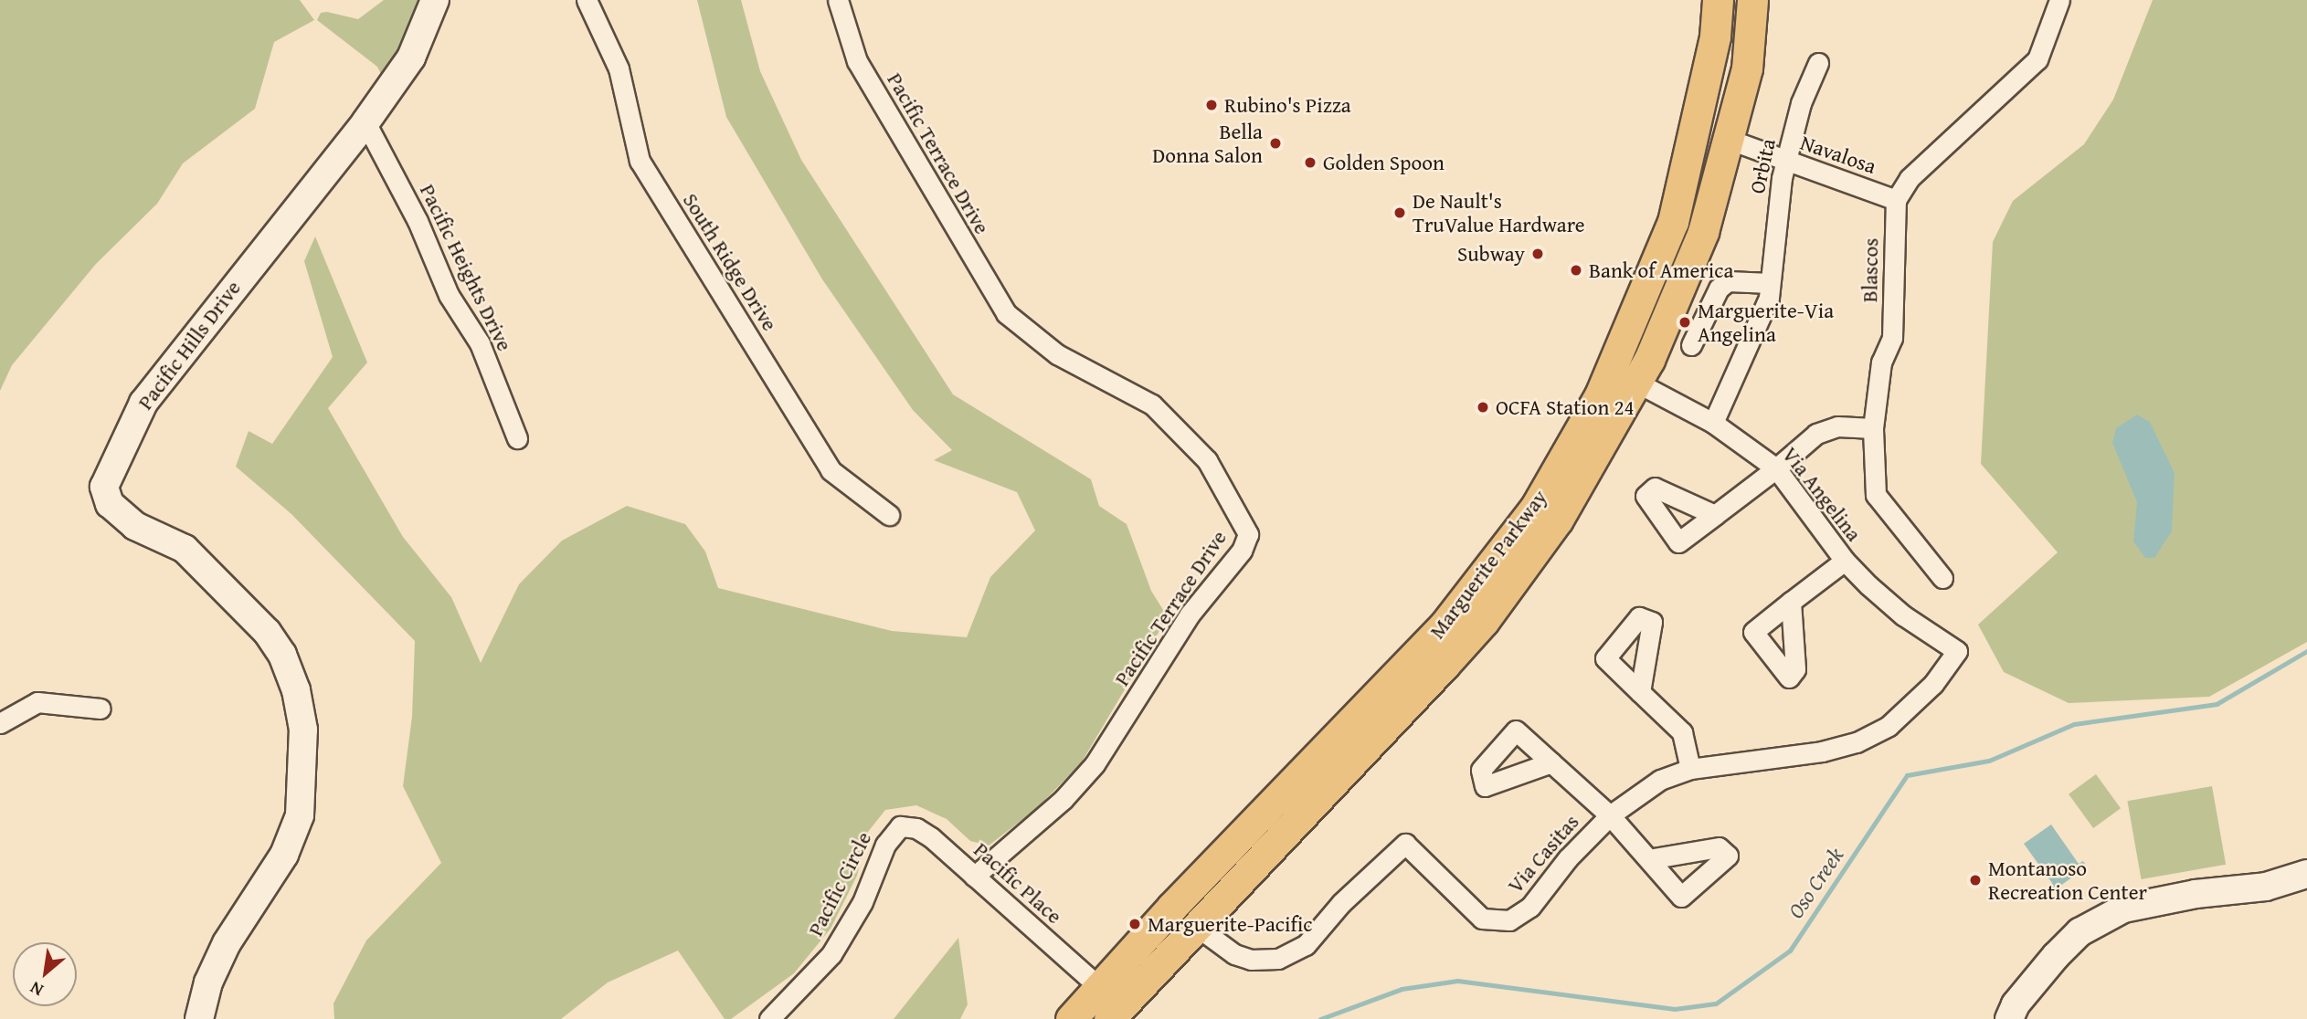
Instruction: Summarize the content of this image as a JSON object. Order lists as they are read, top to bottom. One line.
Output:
{"streets":{"main road":["Marguerite Parkway"],"street":["Pacific Terrace Drive","Navalosa","Orbita","South Ridge Drive","Pacific Heights Drive","Blascos","Pacific Hills Drive","Via Angelina","Via Casitas","Pacific Place","Pacific Circle"]},"crossings":[["Pacific Terrace Drive","Pacific Place"],["Navalosa","Orbita"],["Navalosa","Blascos"],["Navalosa","Marguerite Parkway"],["Orbita","Via Angelina"],["Pacific Heights Drive","Pacific Hills Drive"],["Via Angelina","Marguerite Parkway"],["Via Angelina","Via Casitas"],["Marguerite Parkway","Via Casitas"],["Marguerite Parkway","Pacific Place"],["Pacific Place","Pacific Circle"]],"water":["Oso Creek"],"places":["Rubino's Pizza","Bella Donna Salon","Golden Spoon","De Nault's TruValue Hardware","Subway","Bank of America","Marguerite-Via Angelina","OCFA Station 24","Montanoso Recreation Center","Marguerite-Pacific"],"north":"bottom left"}
